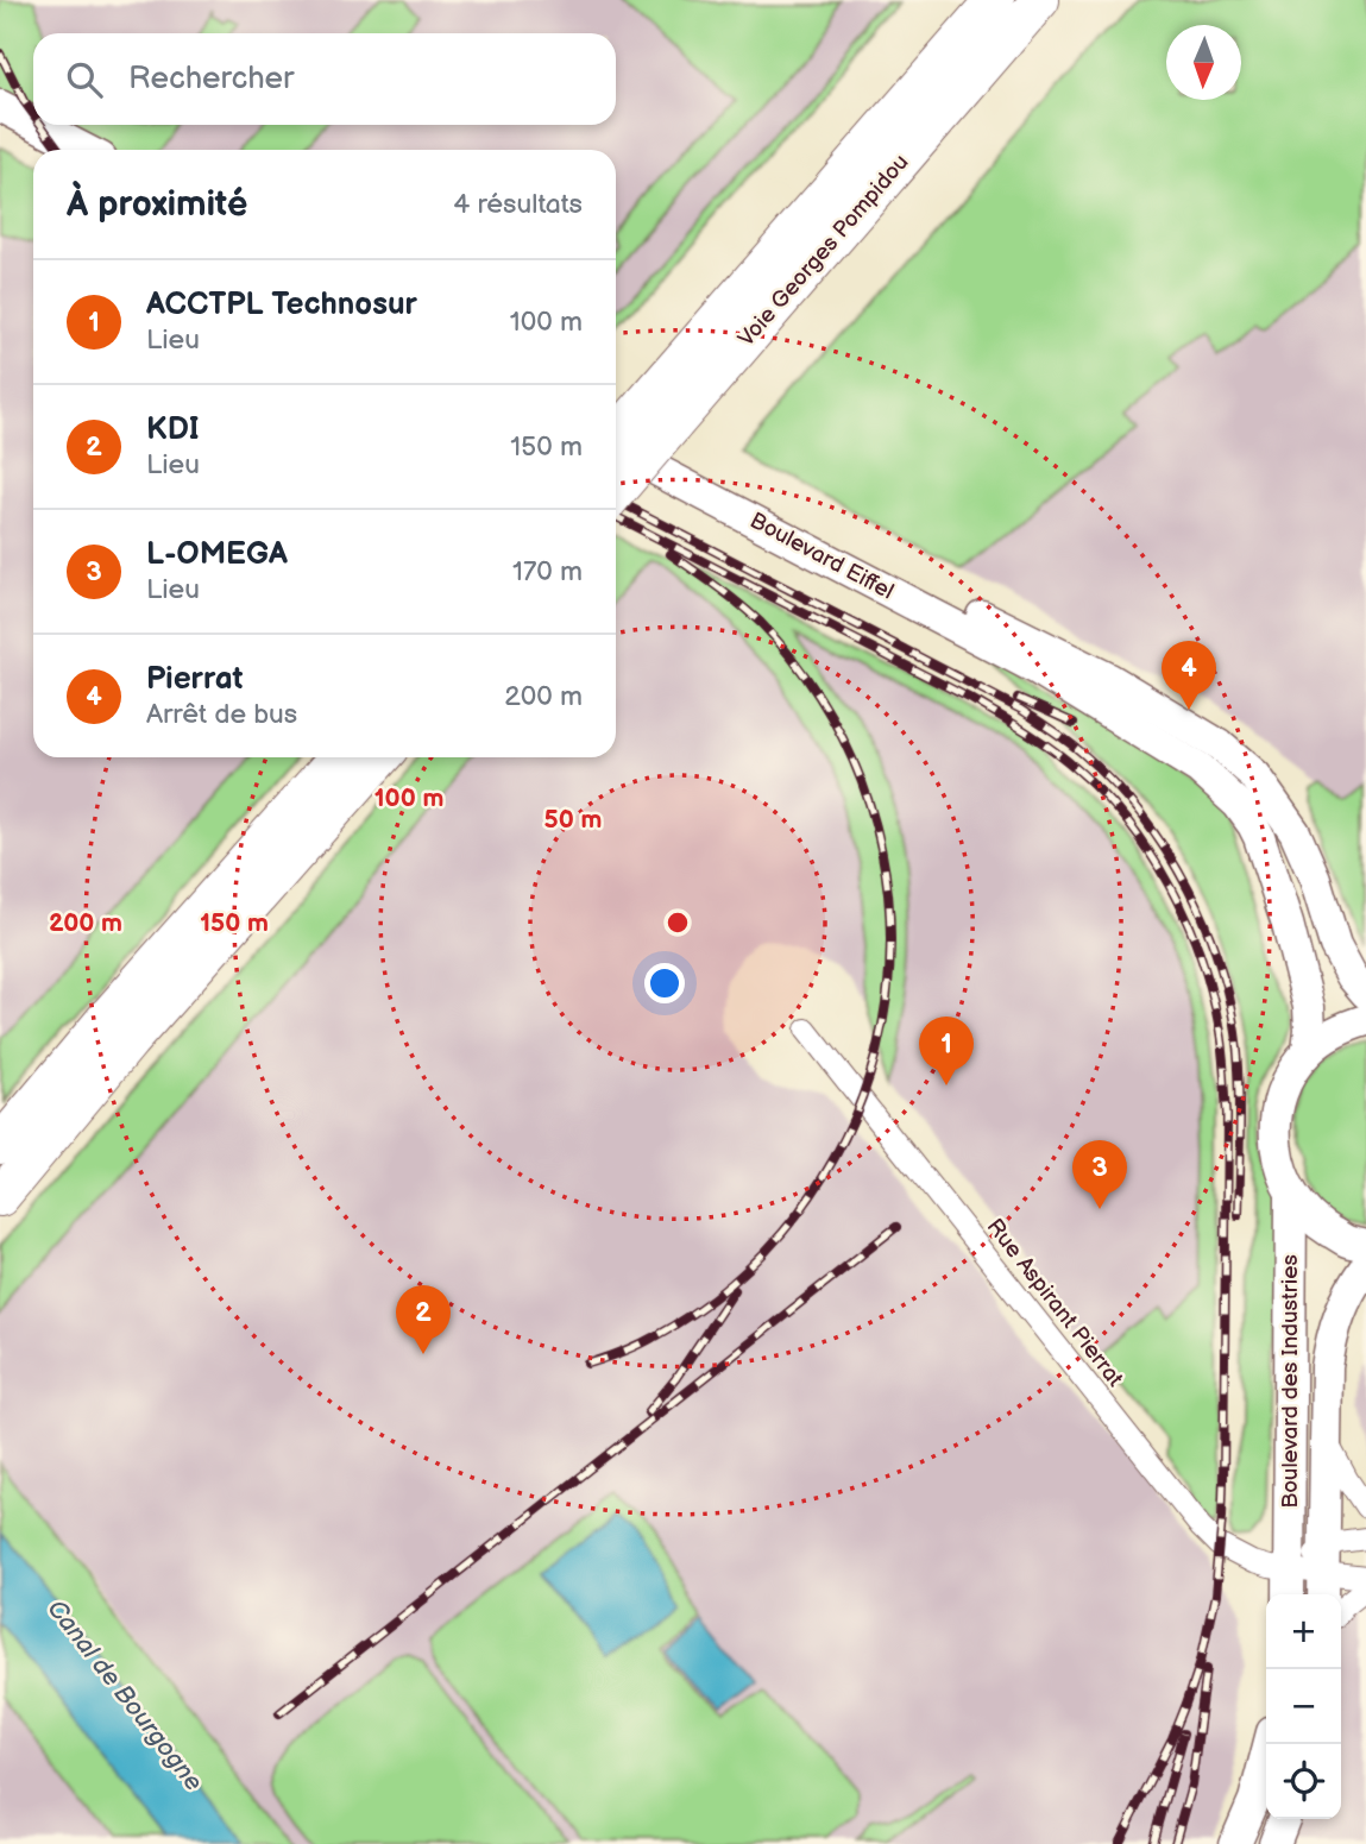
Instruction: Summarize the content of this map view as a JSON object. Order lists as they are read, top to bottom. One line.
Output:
{"streets":{"highway":["Voie Georges Pompidou"],"main road":["Boulevard Eiffel","Boulevard des Industries"],"street":["Rue Aspirant Pierrat"]},"crossings":[["Rue Aspirant Pierrat","Boulevard des Industries"]],"water":["Canal de Bourgogne"],"north":"bottom","page":{"search":"Rechercher","heading":["À proximité","4 résultats"],"list":[{"mark":"1","name":"ACCTPL Technosur","note":"Lieu","value":"100 m"},{"mark":"2","name":"KDI","note":"Lieu","value":"150 m"},{"mark":"3","name":"L-OMEGA","note":"Lieu","value":"170 m"},{"mark":"4","name":"Pierrat","note":"Arrêt de bus","value":"200 m"}],"pins":["4","1","3","2"],"map_buttons":["+","−"]},"rings":["100 m","50 m","150 m","200 m"]}
